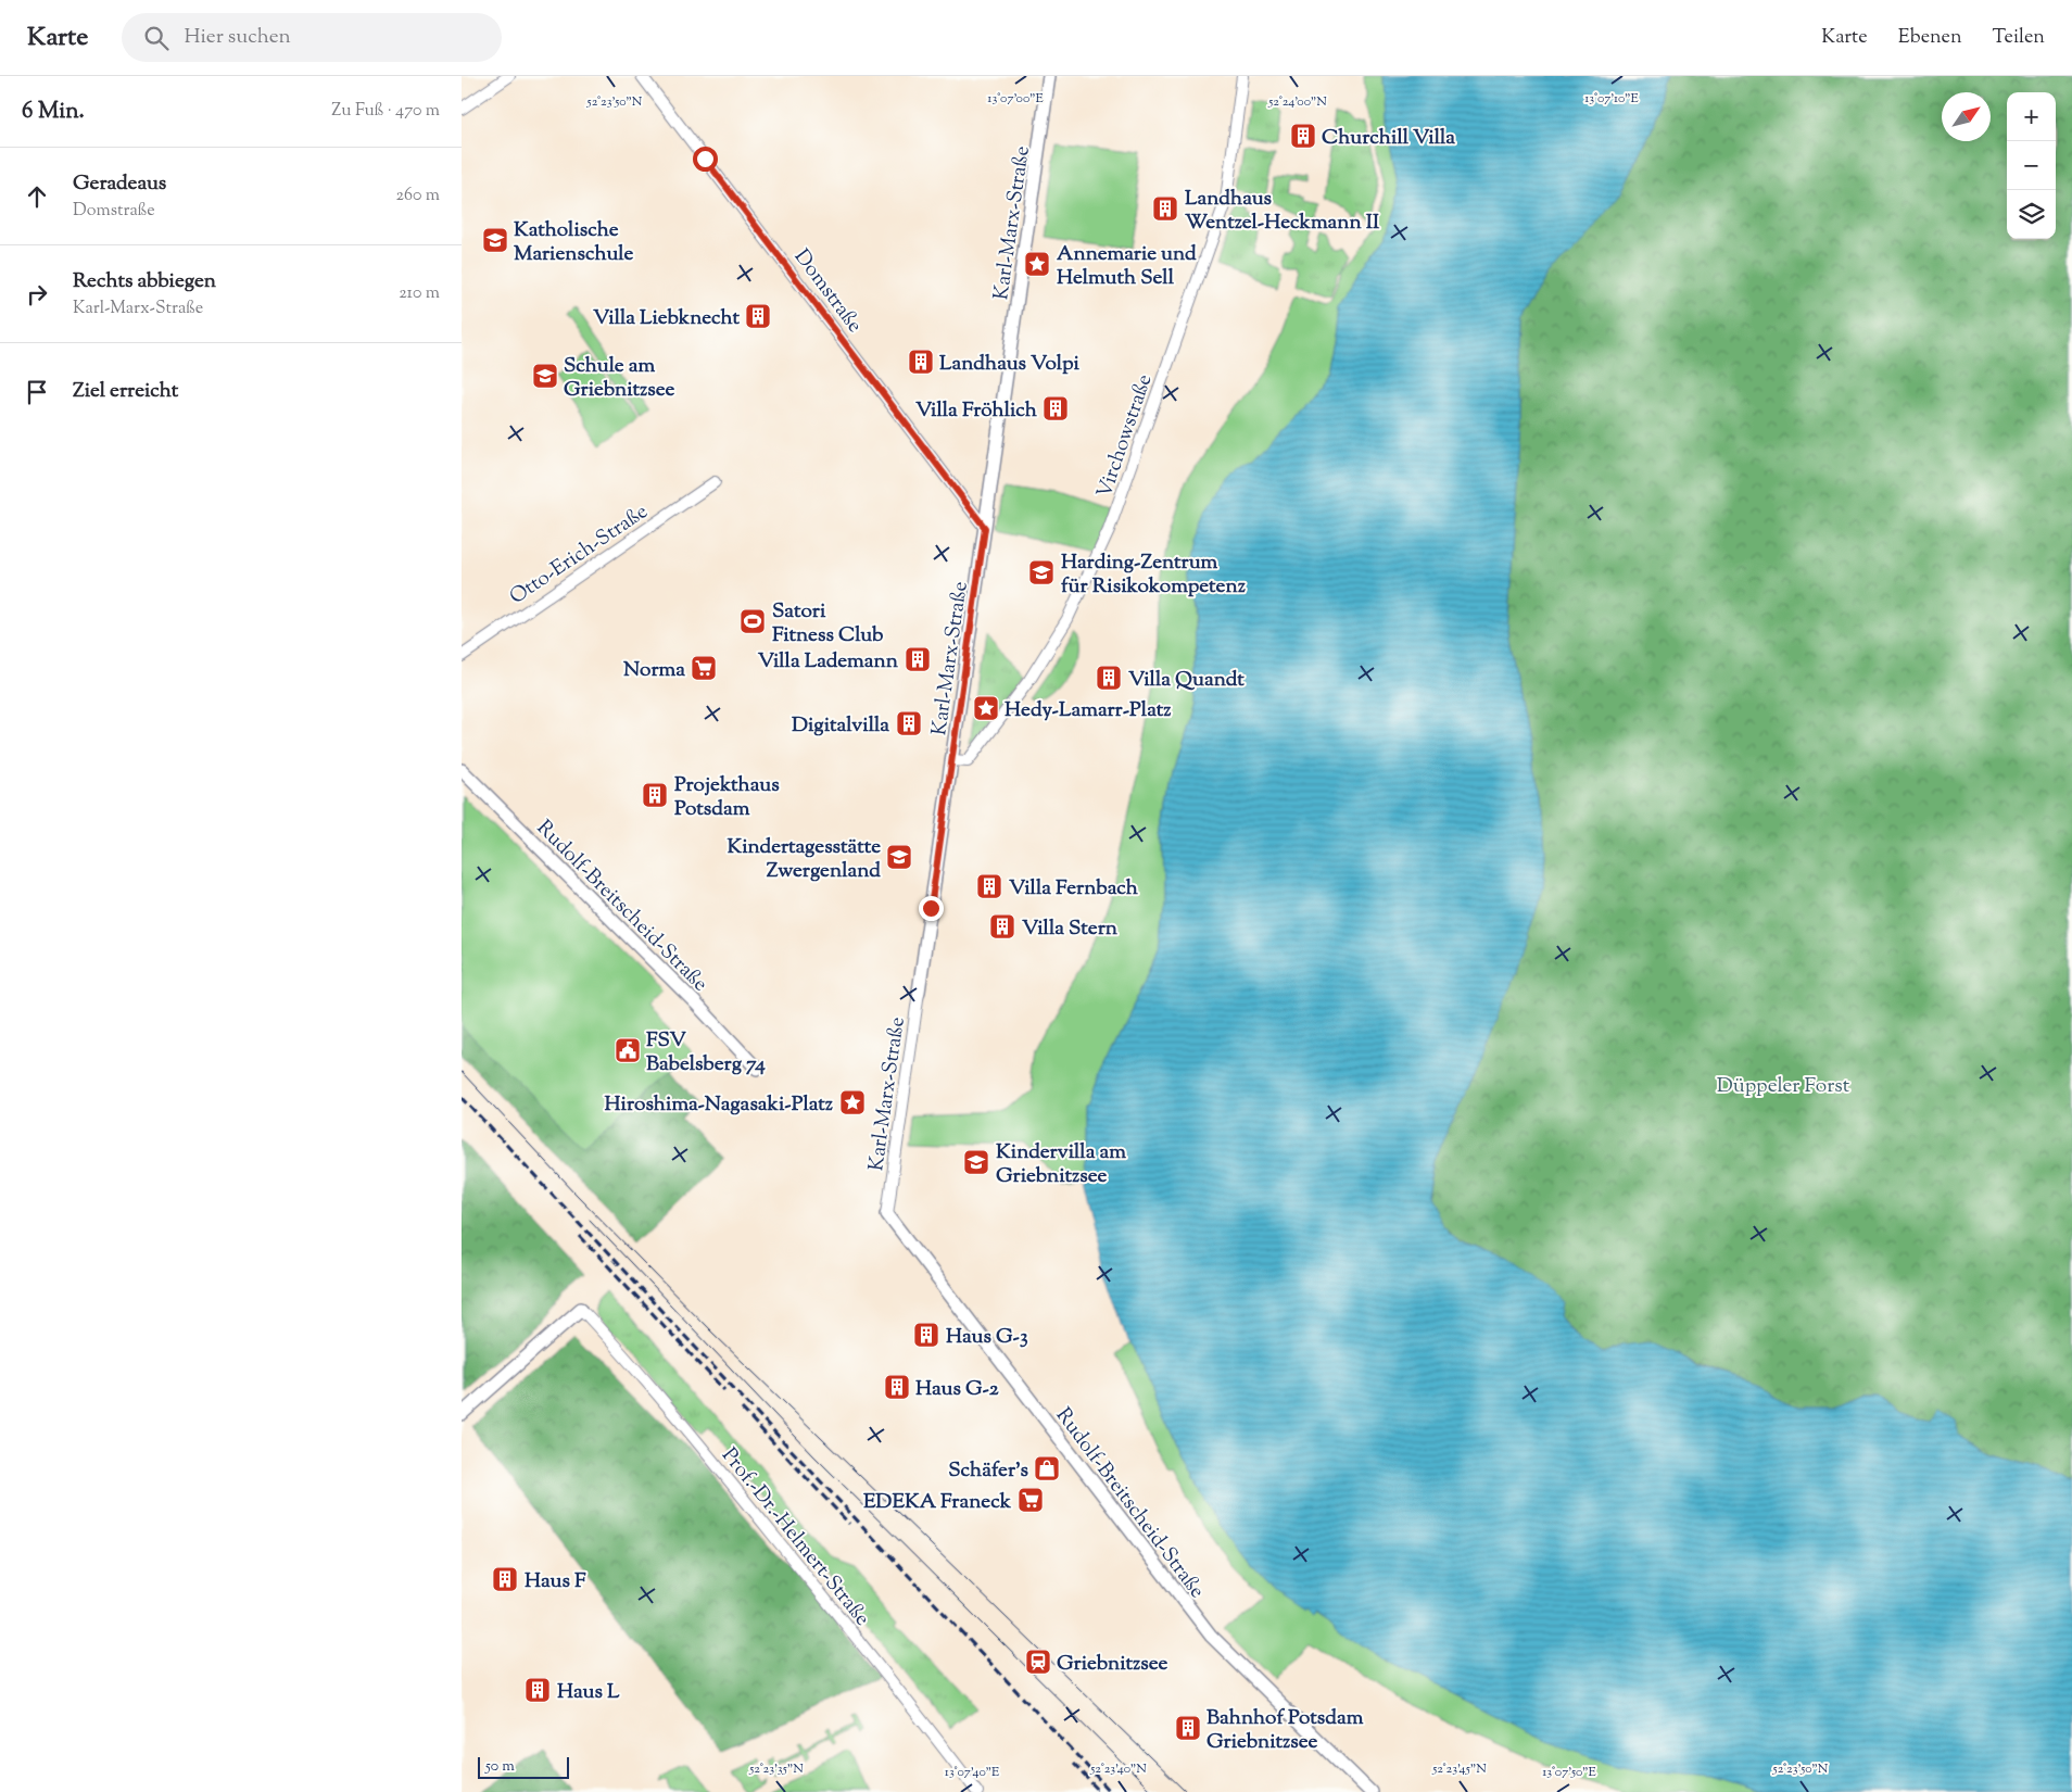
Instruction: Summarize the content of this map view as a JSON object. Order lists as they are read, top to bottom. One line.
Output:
{"streets":{"street":["Karl-Marx-Straße","Domstraße","Virchowstraße","Otto-Erich-Straße","Rudolf-Breitscheid-Straße","Prof.-Dr.-Helmert-Straße"]},"crossings":[["Karl-Marx-Straße","Domstraße"],["Karl-Marx-Straße","Virchowstraße"],["Karl-Marx-Straße","Rudolf-Breitscheid-Straße"]],"parks":["Düppeler Forst"],"places":{"building":["Churchill Villa","Landhaus Wentzel-Heckmann II","Villa Liebknecht","Landhaus Volpi","Villa Fröhlich","Villa Lademann","Villa Quandt","Digitalvilla","Projekthaus Potsdam","Villa Fernbach","Villa Stern","Haus G-3","Haus G-2","Haus F","Haus L","Bahnhof Potsdam Griebnitzsee"],"school or university":["Katholische Marienschule","Schule am Griebnitzsee","Harding-Zentrum für Risikokompetenz","Kindertagesstätte Zwergenland","Kindervilla am Griebnitzsee"],"place":["Annemarie und Helmuth Sell","Hedy-Lamarr-Platz","Hiroshima-Nagasaki-Platz"],"sports":["Satori Fitness Club"],"supermarket":["Norma","EDEKA Franeck"],"public building":["FSV Babelsberg 74"],"shop":["Schäfer's"],"station":["Griebnitzsee"]},"scale_bar":"50 m","north":"top right","page":{"header":"Karte","search":"Hier suchen","nav":["Karte","Ebenen","Teilen"],"heading":["6 Min.","Zu Fuß · 470 m"],"map_buttons":["+","−"],"list":[["Geradeaus","Domstraße","260 m"],["Rechts abbiegen","Karl-Marx-Straße","210 m"],"Ziel erreicht"],"scale":"50 m"},"coordinates":["13°07'00\"E","13°07'10\"E","52°23'50\"N","52°24'00\"N","52°23'35\"N","52°23'40\"N","52°23'45\"N","13°07'40\"E","13°07'50\"E"]}
